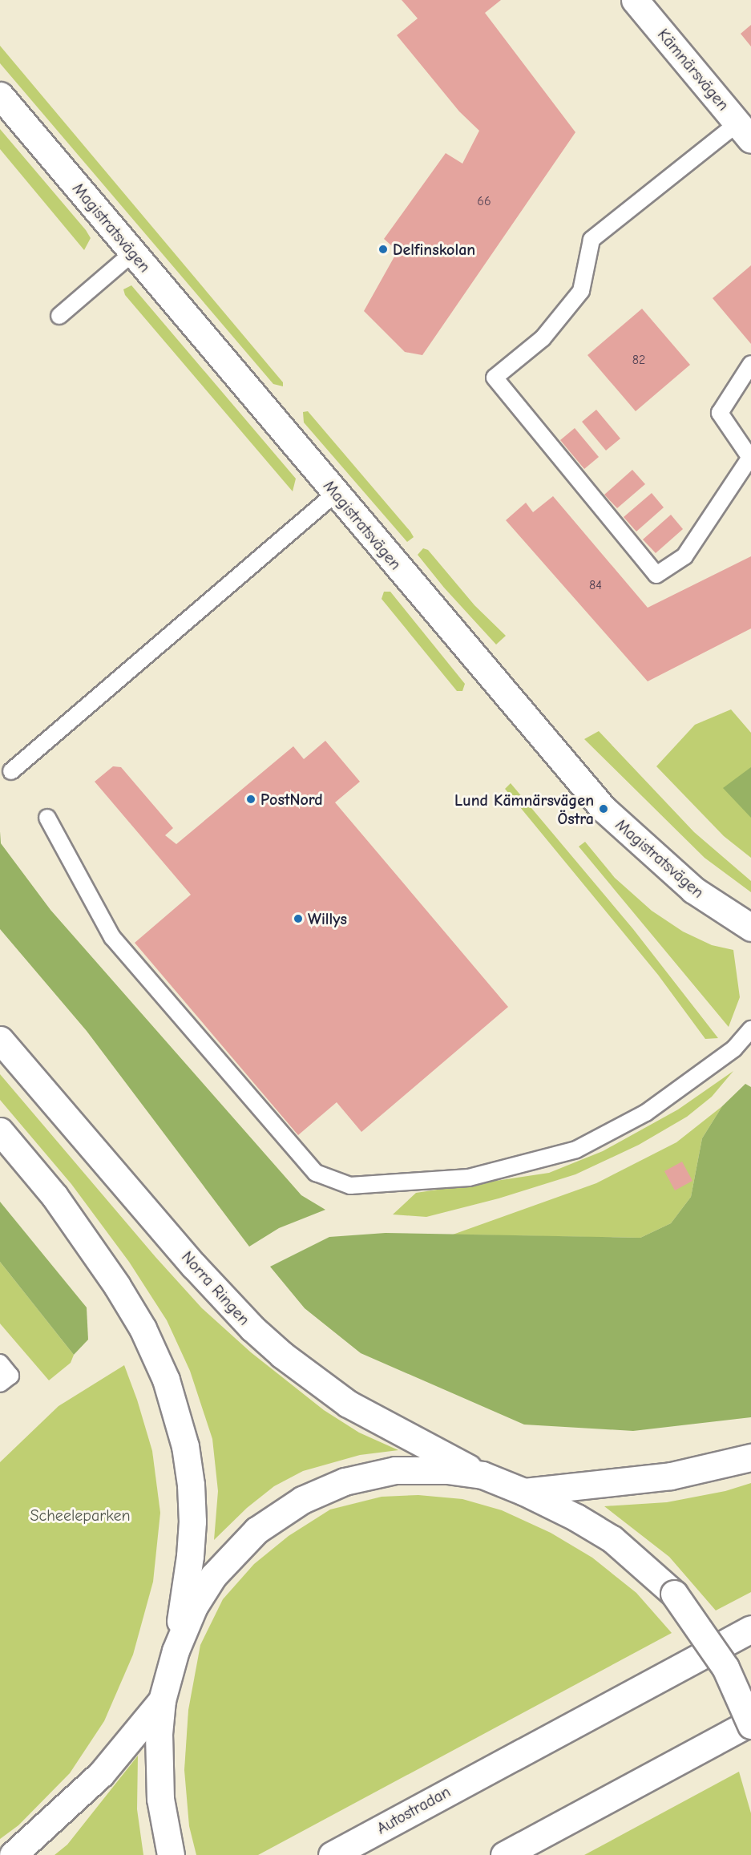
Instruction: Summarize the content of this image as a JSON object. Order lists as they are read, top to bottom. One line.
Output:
{"streets":{"main road":["Kämnärsvägen","Magistratsvägen","Norra Ringen","Autostradan"]},"parks":["Scheeleparken"],"places":["Delfinskolan","PostNord","Lund Kämnärsvägen Östra","Willys"],"house_numbers":["66","82","84"]}
